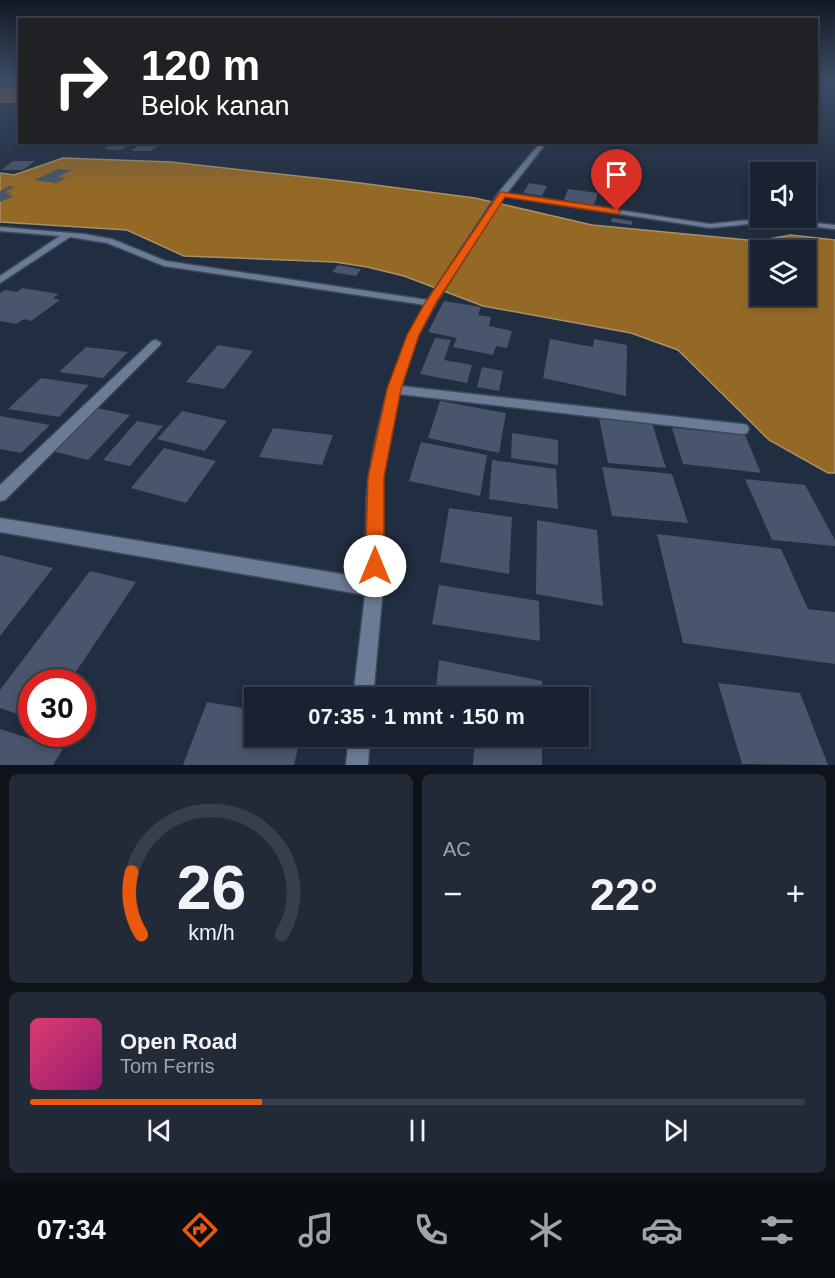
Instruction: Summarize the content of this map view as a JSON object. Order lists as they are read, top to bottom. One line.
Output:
{"page":{"turn":["120 m","Belok kanan"],"limit":"30","trip":"07:35 · 1 mnt · 150 m","tile":"AC","heat":["−","22°","+"],"song":["Open Road","Tom Ferris"],"tabs":"07:34","gauge":["26","km/h"]}}
